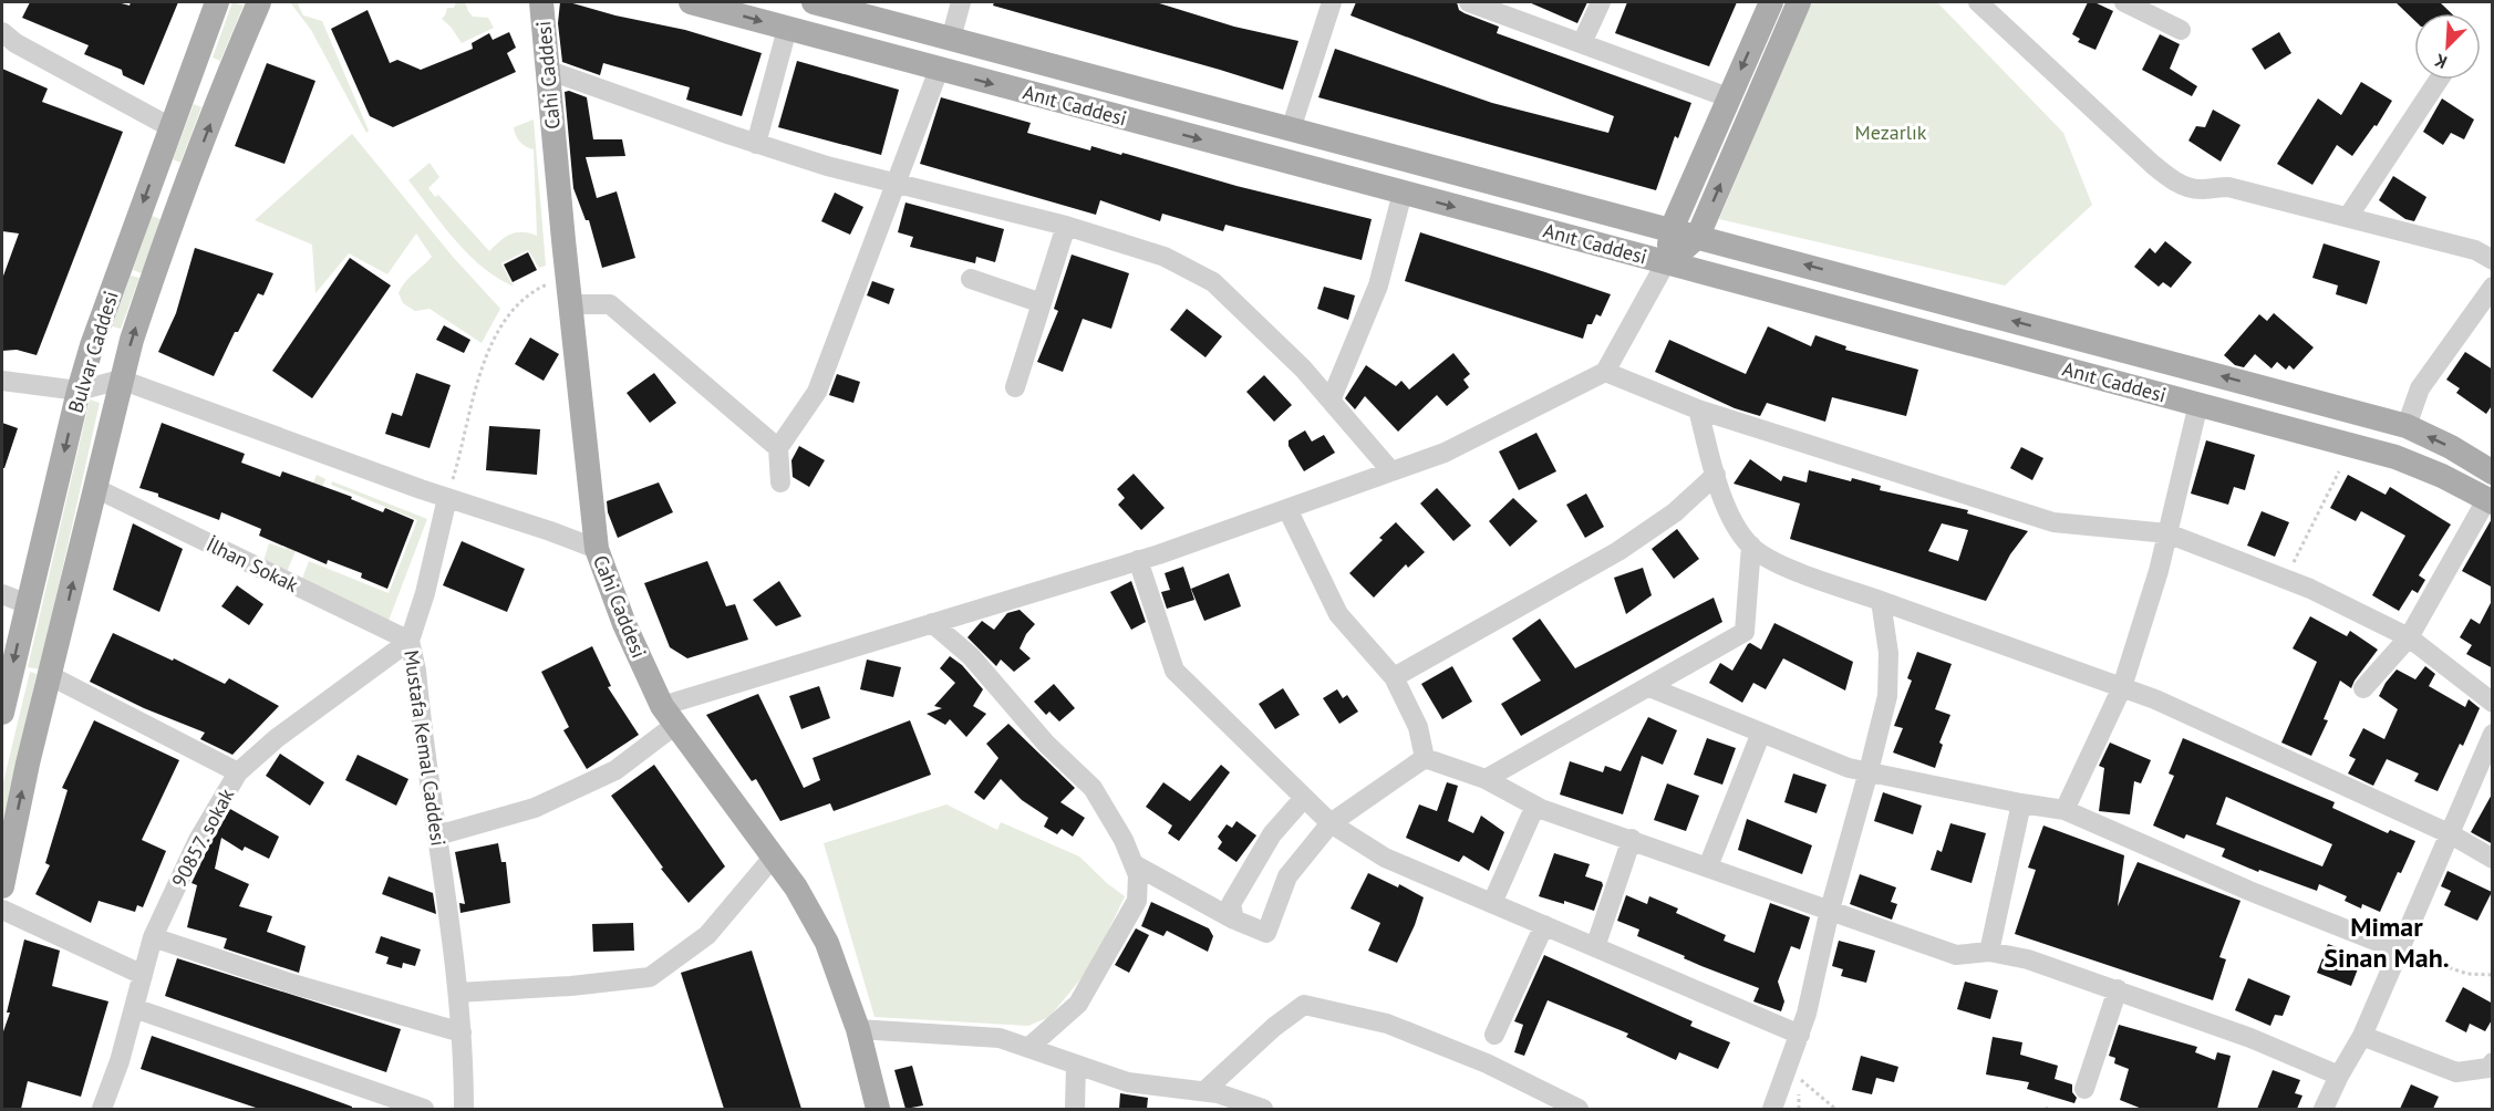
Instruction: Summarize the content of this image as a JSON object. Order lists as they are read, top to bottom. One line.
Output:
{"streets":{"main road":["Cahi Caddesi","Anıt Caddesi","Bulvar Caddesi"],"street":["İlhan Sokak","Mustafa Kemal Caddesi","90857. sokak"]},"crossings":[["İlhan Sokak","Mustafa Kemal Caddesi"],["İlhan Sokak","90857. sokak"],["Mustafa Kemal Caddesi","90857. sokak"]],"districts":["Mimar Sinan Mah."],"parks":["Mezarlık"],"north":"bottom left"}
